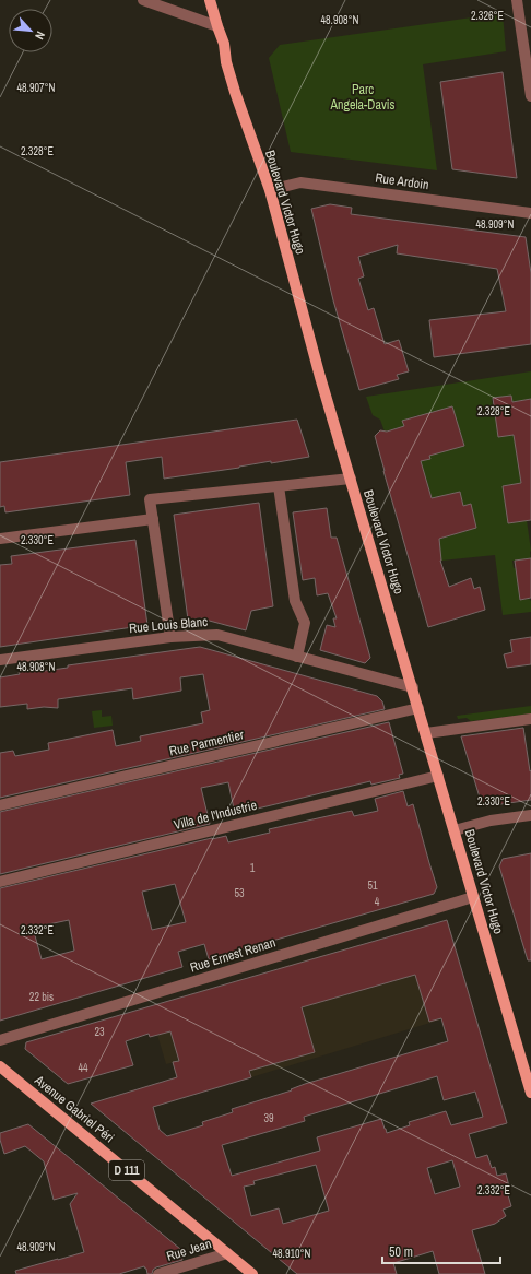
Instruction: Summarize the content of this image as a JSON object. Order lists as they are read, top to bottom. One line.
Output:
{"streets":{"main road":["Boulevard Victor Hugo","Avenue Gabriel Péri","D 111"],"street":["Rue Ardoin","Rue Louis Blanc","Rue Parmentier","Villa de l'Industrie","Rue Ernest Renan","Rue Jean"]},"crossings":[["Rue Ardoin","Boulevard Victor Hugo"],["Boulevard Victor Hugo","Rue Louis Blanc"],["Boulevard Victor Hugo","Rue Parmentier"],["Boulevard Victor Hugo","Villa de l'Industrie"],["Boulevard Victor Hugo","Rue Ernest Renan"],["Avenue Gabriel Péri","Rue Jean"]],"parks":["Parc Angela-Davis"],"house_numbers":["1","51","53","4","22 bis","23","44","39"],"scale_bar":"50 m","north":"bottom right","coordinates":["2.326°E","48.908°N","48.907°N","2.328°E","48.909°N","2.330°E","2.332°E","48.910°N"]}
